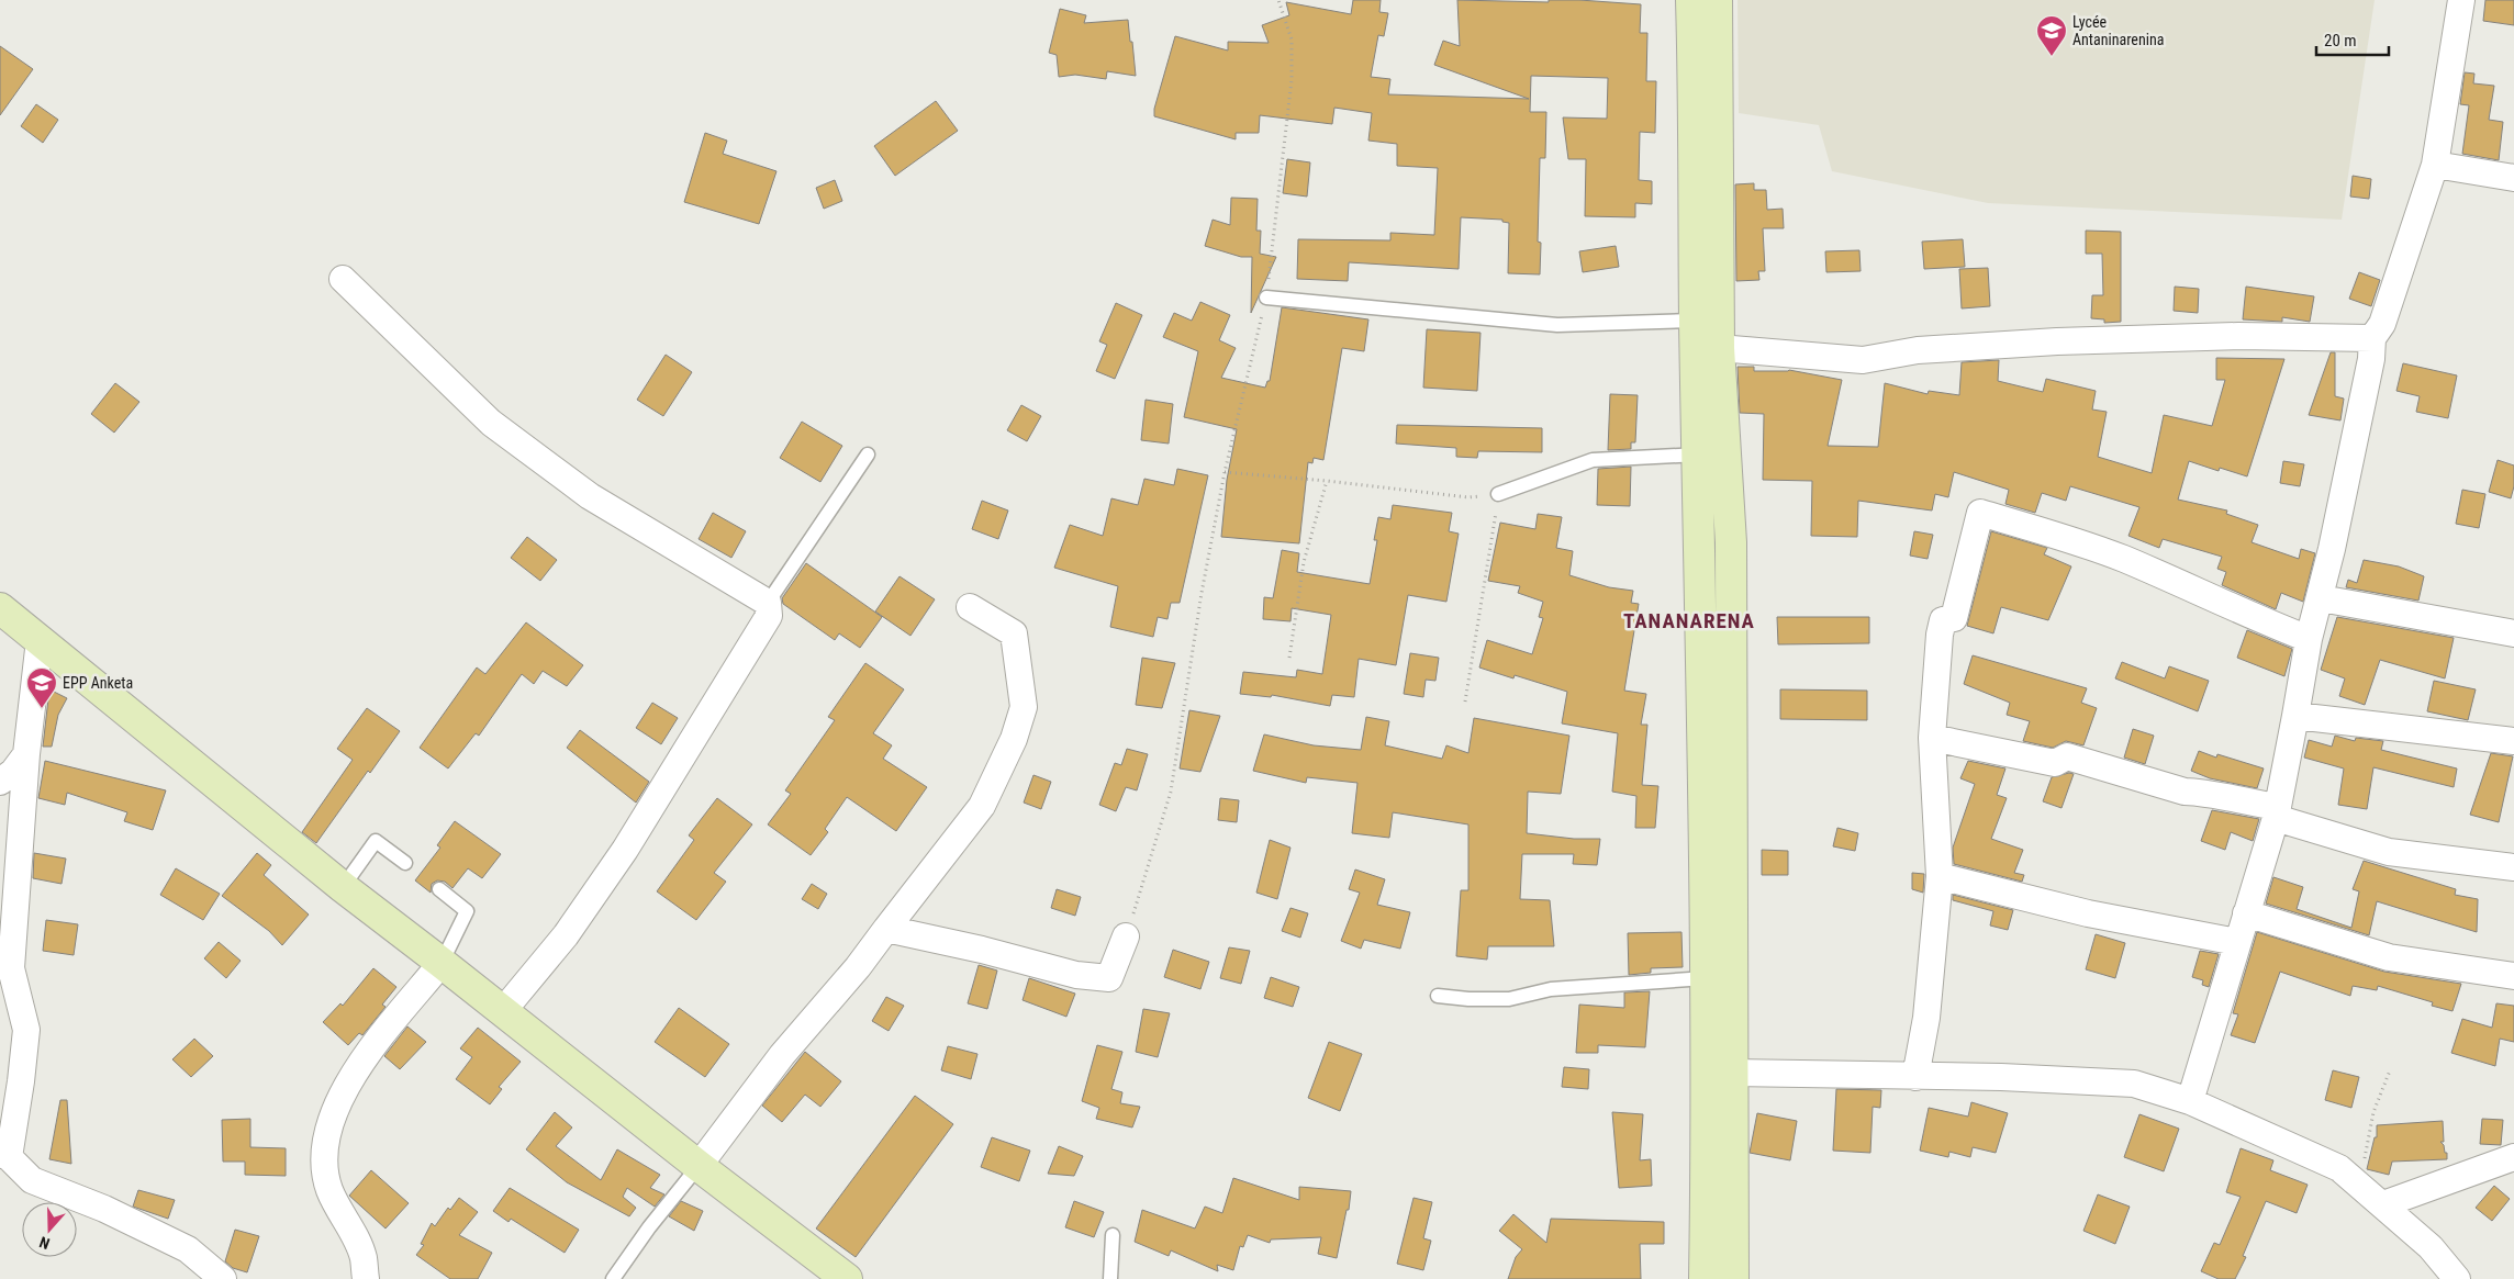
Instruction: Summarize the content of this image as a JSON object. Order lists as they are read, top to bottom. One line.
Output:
{"districts":["TANANARENA"],"places":{"school or university":["Lycée Antaninarenina","EPP Anketa"]},"scale_bar":"20 m","north":"bottom"}
